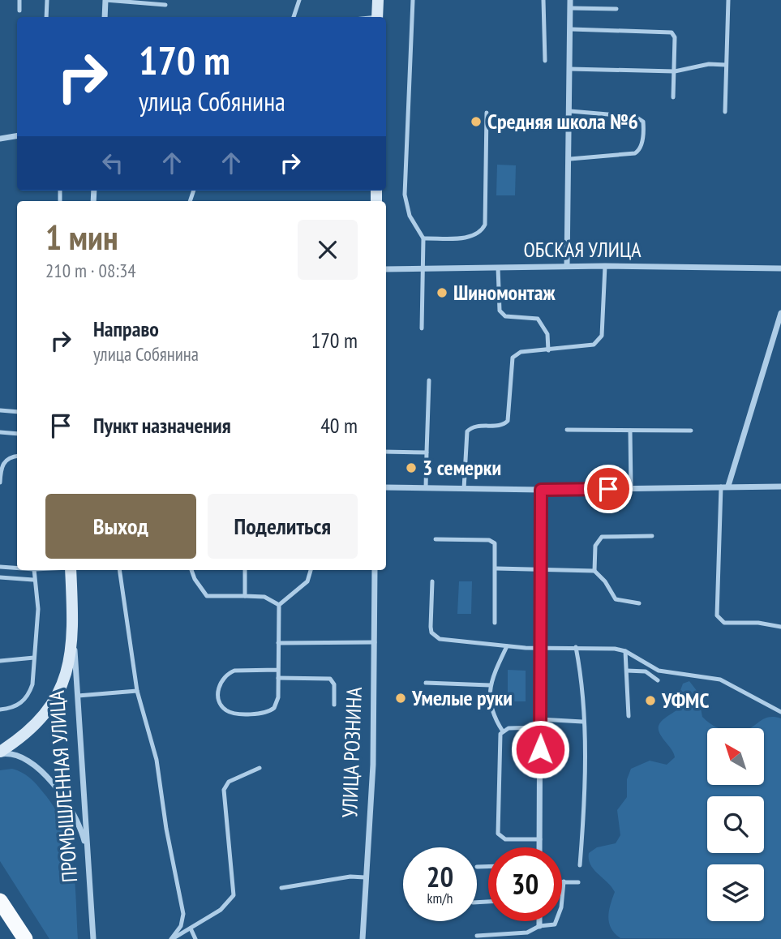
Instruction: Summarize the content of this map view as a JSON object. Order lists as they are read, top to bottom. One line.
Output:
{"streets":{"main road":["ПРОМЫШЛЕННАЯ УЛИЦА"],"street":["ОБСКАЯ УЛИЦА","УЛИЦА РОЗНИНА"]},"places":["Средняя школа №6","Шиномонтаж","3 семерки","Умелые руки","УФМС"],"north":"top left","page":{"turn":["170 m","улица Собянина"],"heading":["1 мин","210 m · 08:34"],"list":[{"name":"Направо","note":"улица Собянина","value":"170 m"},{"name":"Пункт назначения","value":"40 m"}],"buttons":["Выход","Поделиться"],"speed":"20 km/h","limit":"30"}}
